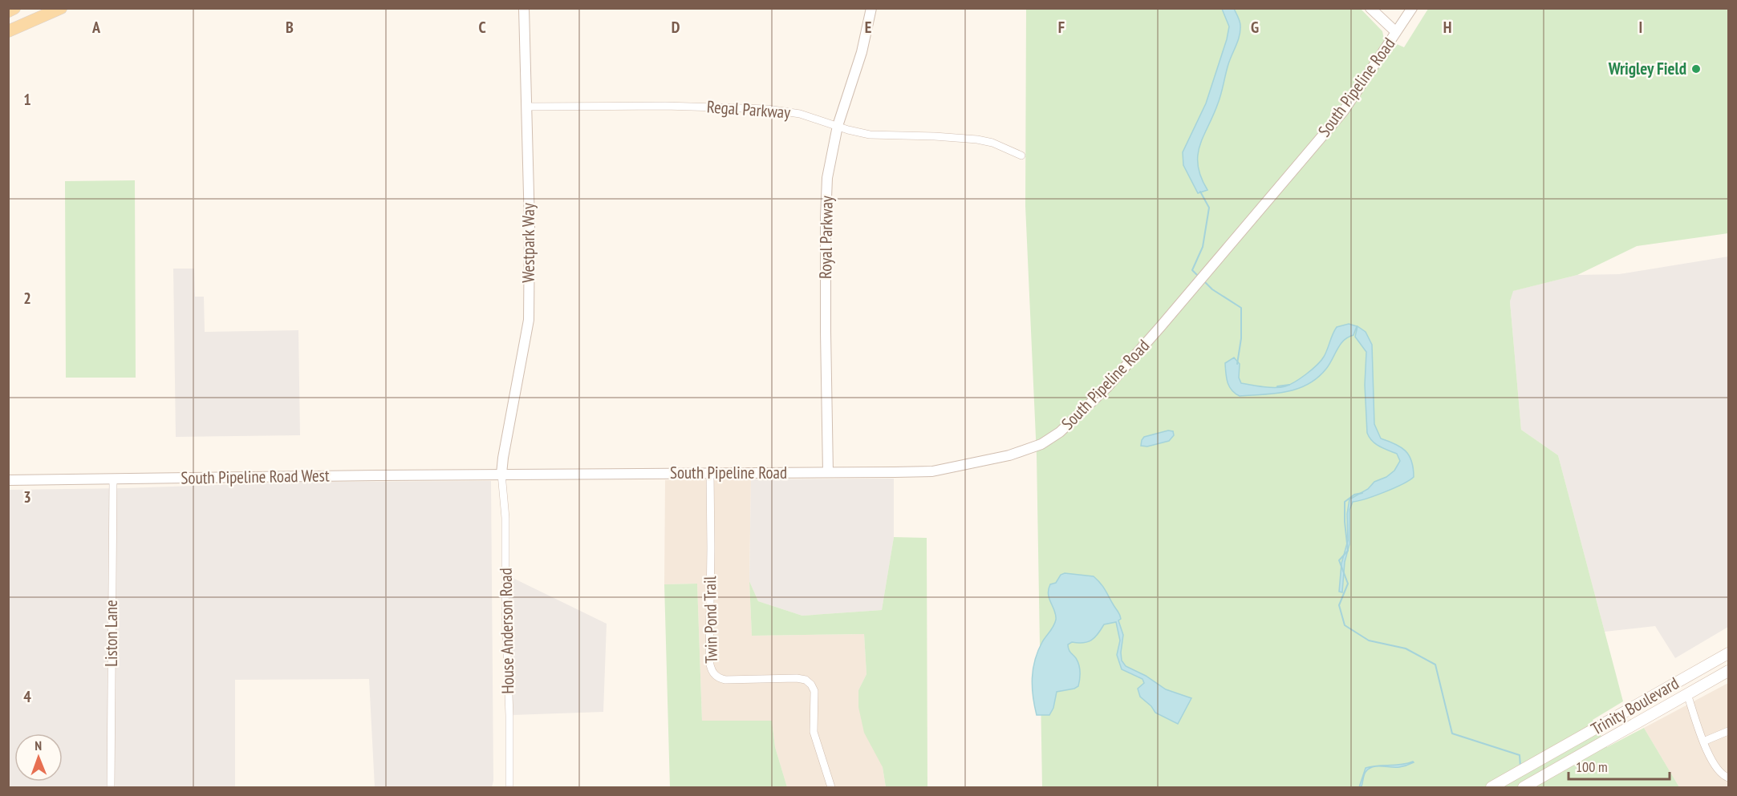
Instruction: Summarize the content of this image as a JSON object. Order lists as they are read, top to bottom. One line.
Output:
{"streets":{"main road":["Trinity Boulevard"],"street":["South Pipeline Road","Regal Parkway","Royal Parkway","Westpark Way","South Pipeline Road West","Twin Pond Trail","House Anderson Road","Liston Lane"]},"crossings":[["South Pipeline Road","Royal Parkway"],["South Pipeline Road","Westpark Way"],["South Pipeline Road","South Pipeline Road West"],["South Pipeline Road","Twin Pond Trail"],["South Pipeline Road","House Anderson Road"],["Regal Parkway","Royal Parkway"],["Regal Parkway","Westpark Way"],["Westpark Way","South Pipeline Road West"],["Westpark Way","House Anderson Road"],["South Pipeline Road West","House Anderson Road"],["South Pipeline Road West","Liston Lane"]],"places":["Wrigley Field"],"scale_bar":"100 m","north":"top","grid":{"columns":["A","B","C","D","E","F","G","H","I"],"rows":["1","2","3","4"]}}
